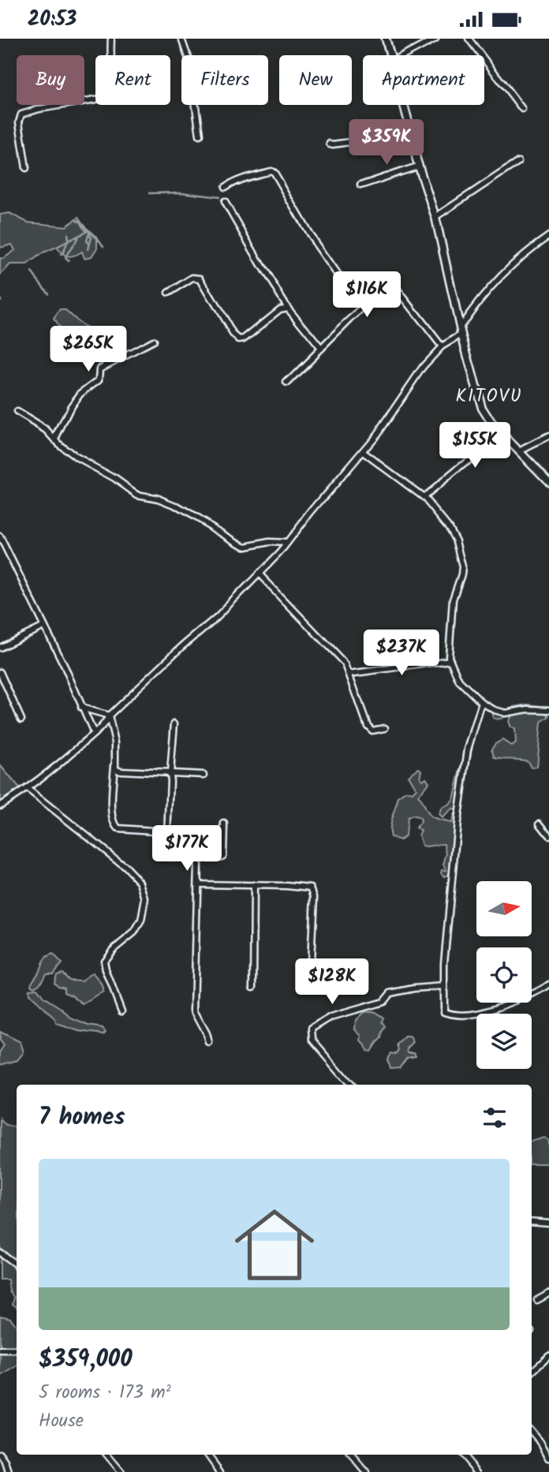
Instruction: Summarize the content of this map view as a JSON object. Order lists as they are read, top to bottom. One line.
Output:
{"districts":["KITOVU"],"north":"right","page":{"status":"20:53","chip":["Buy","Rent","Filters","New","Apartment"],"price":["$359K","$116K","$265K","$155K","$237K","$177K","$128K"],"heading":"7 homes","list":[{"name":"$359,000","note":"5 rooms · 173 m² · House"}]}}
